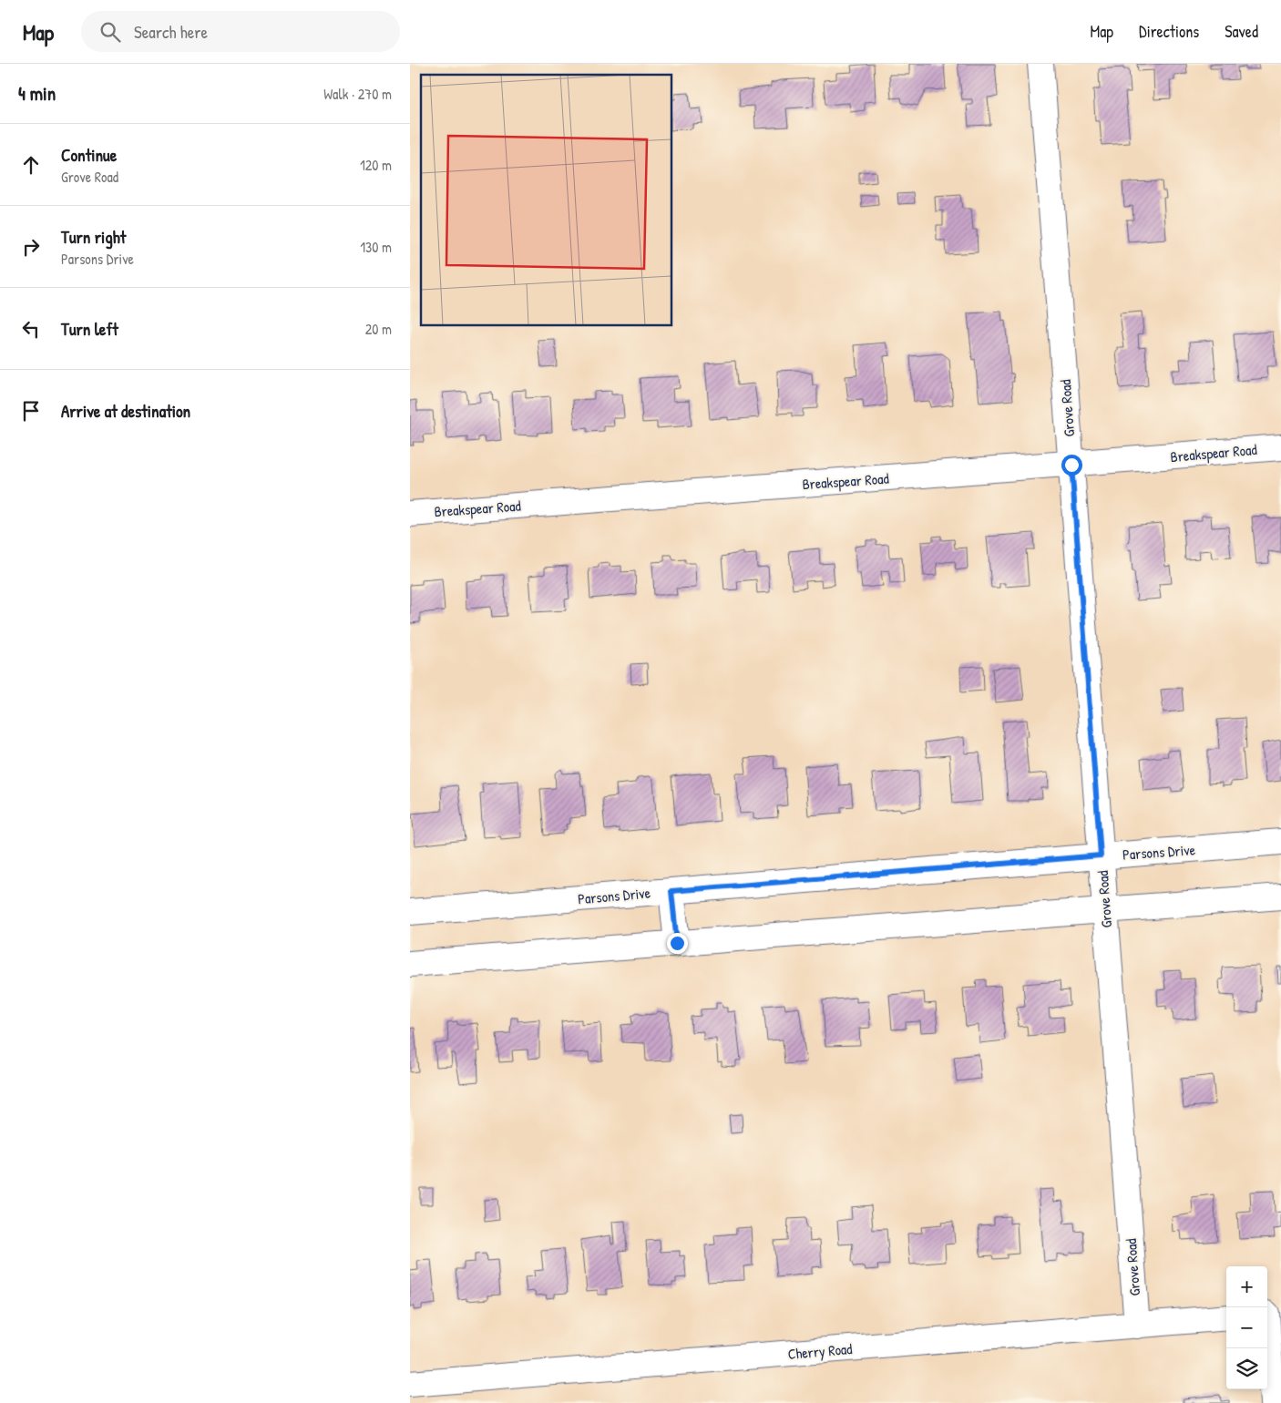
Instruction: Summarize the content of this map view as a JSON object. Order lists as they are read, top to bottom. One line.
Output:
{"streets":{"street":["Grove Road","Breakspear Road","Parsons Drive","Cherry Road"]},"crossings":[["Grove Road","Breakspear Road"],["Grove Road","Parsons Drive"],["Grove Road","Cherry Road"]],"page":{"header":"Map","search":"Search here","nav":["Map","Directions","Saved"],"heading":["4 min","Walk · 270 m"],"list":[["Continue","Grove Road","120 m"],["Turn right","Parsons Drive","130 m"],["Turn left","20 m"],"Arrive at destination"],"map_buttons":["+","−"]}}
